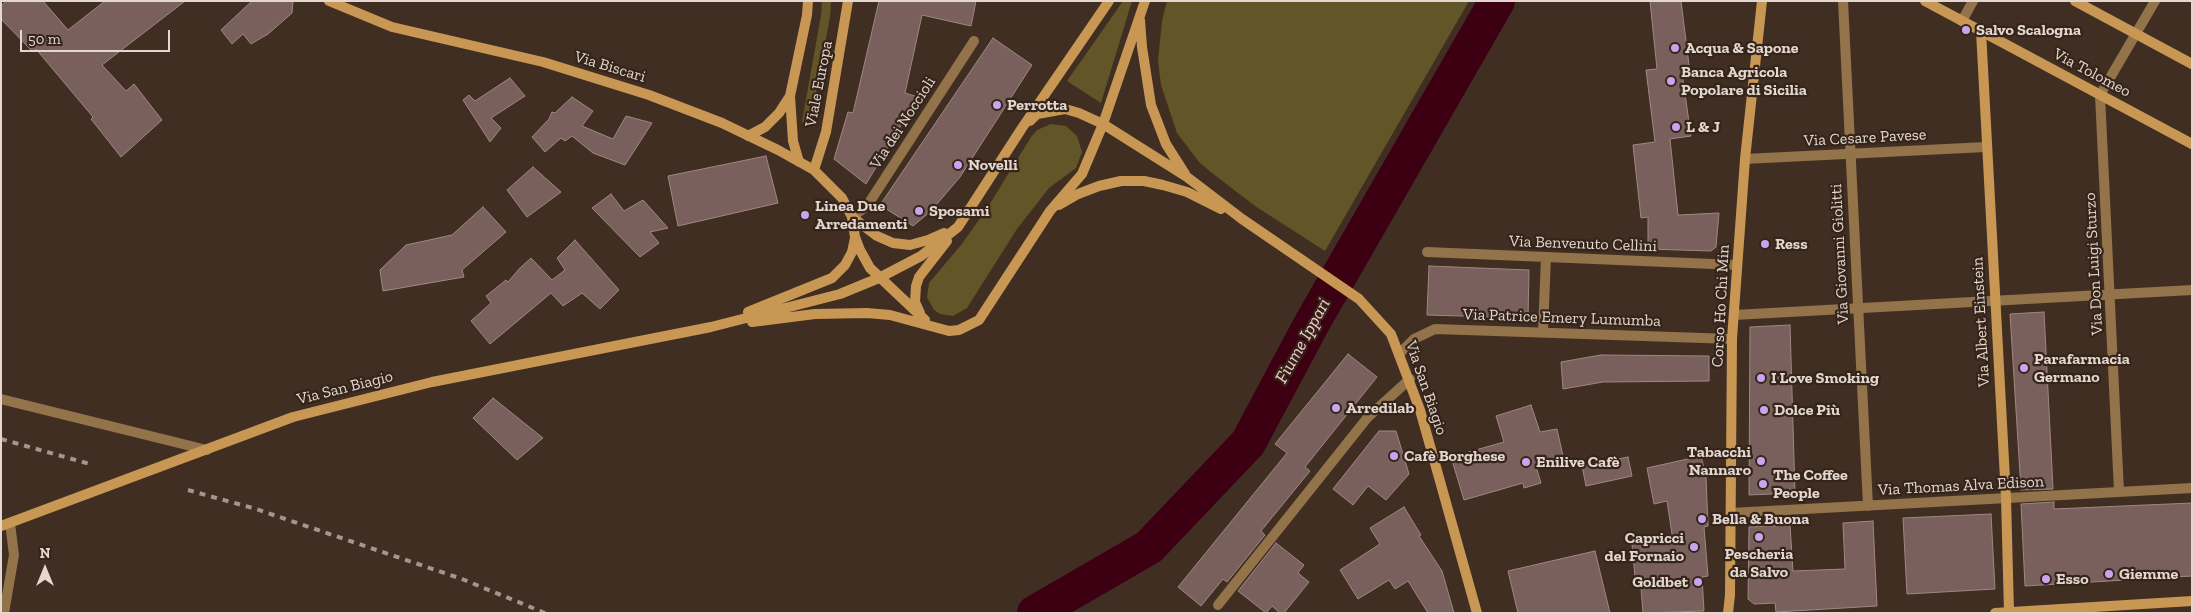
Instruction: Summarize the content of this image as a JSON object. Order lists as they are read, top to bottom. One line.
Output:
{"streets":{"main road":["Via Biscari","Via Tolomeo","Viale Europa","Corso Ho Chi Min","Via Albert Einstein","Via San Biagio"],"street":["Via dei Noccioli","Via Cesare Pavese","Via Benvenuto Cellini","Via Giovanni Giolitti","Via Don Luigi Sturzo","Via Patrice Emery Lumumba","Via Thomas Alva Edison"]},"crossings":[["Via Biscari","Viale Europa"],["Via Biscari","Via dei Noccioli"],["Via Tolomeo","Via Don Luigi Sturzo"],["Via Tolomeo","Via Albert Einstein"],["Via Cesare Pavese","Via Giovanni Giolitti"],["Via Cesare Pavese","Corso Ho Chi Min"],["Via Cesare Pavese","Via Albert Einstein"],["Via Benvenuto Cellini","Corso Ho Chi Min"],["Via Giovanni Giolitti","Via Thomas Alva Edison"],["Via Don Luigi Sturzo","Via Thomas Alva Edison"],["Corso Ho Chi Min","Via Patrice Emery Lumumba"],["Corso Ho Chi Min","Via Thomas Alva Edison"],["Via Patrice Emery Lumumba","Via San Biagio"],["Via Albert Einstein","Via Thomas Alva Edison"]],"water":["Fiume Ippari"],"places":["Salvo Scalogna","Acqua & Sapone","Banca Agricola Popolare di Sicilia","Perrotta","L & J","Novelli","Sposami","Linea Due Arredamenti","Ress","Parafarmacia Germano","I Love Smoking","Arredilab","Dolce Più","Cafè Borghese","Tabacchi Nannaro","Enilive Cafè","The Coffee People","Bella & Buona","Pescheria da Salvo","Capricci del Fornaio","Giemme","Esso","Goldbet"],"scale_bar":"50 m","north":"top"}
